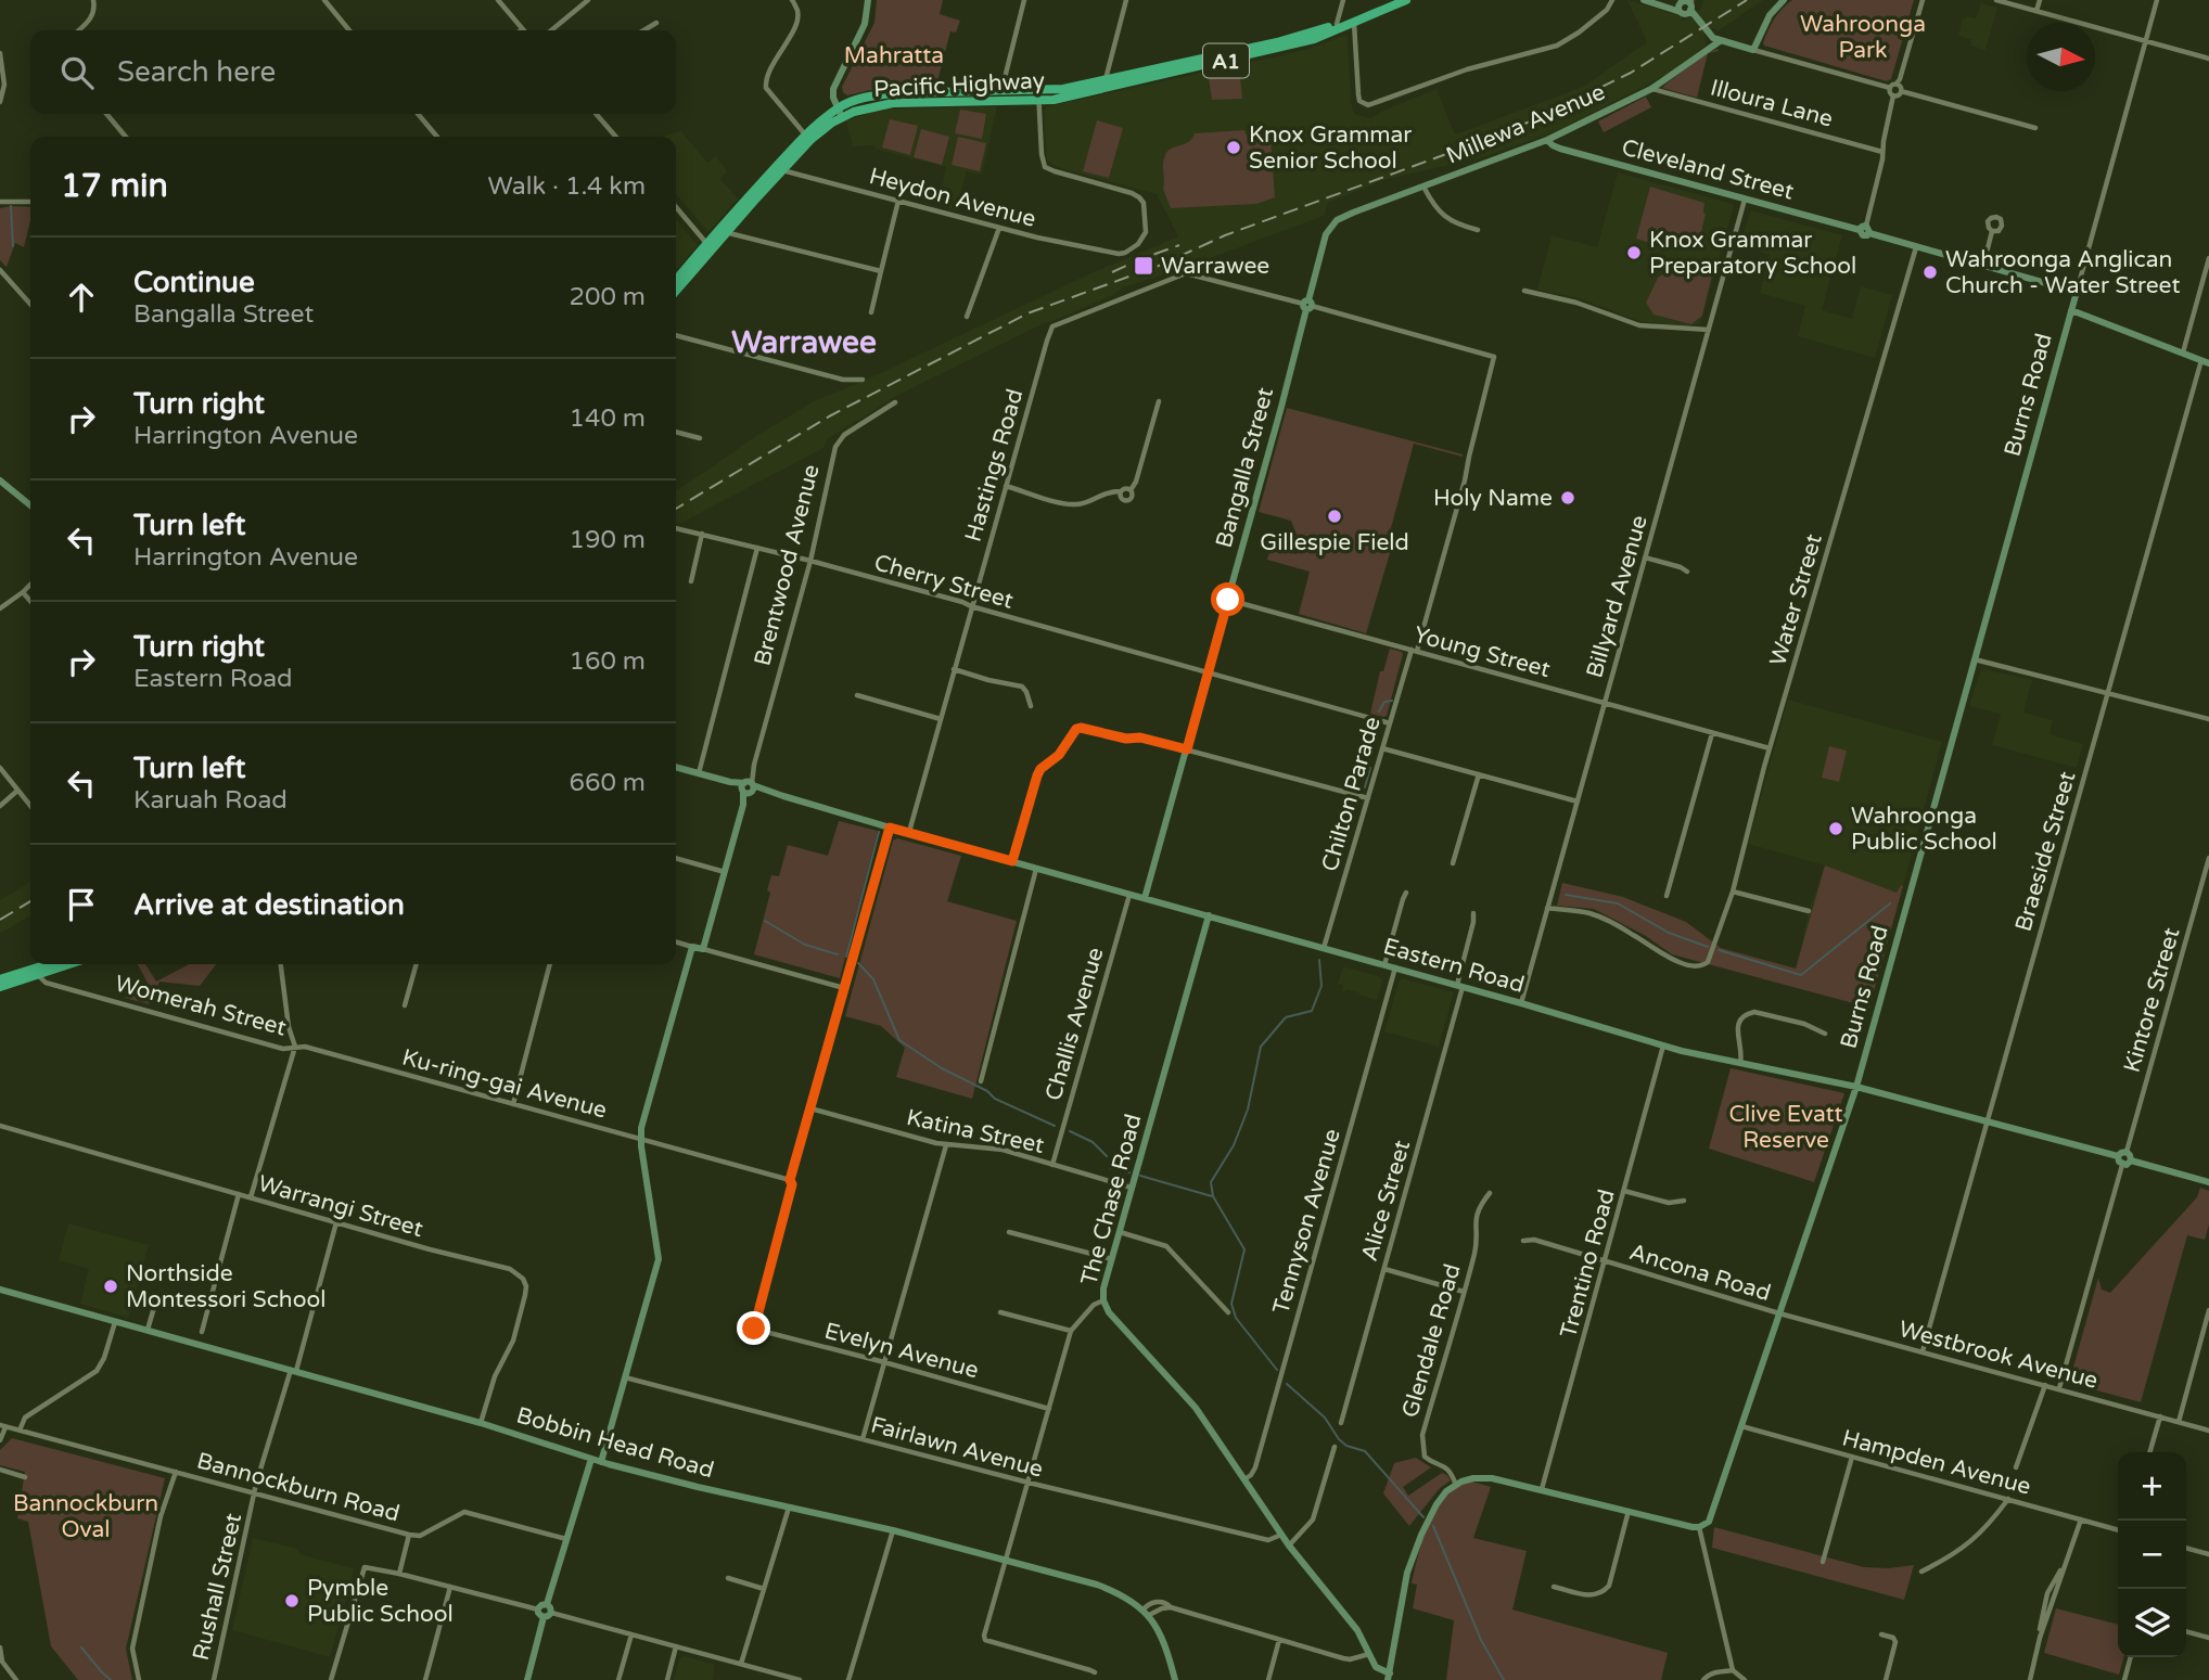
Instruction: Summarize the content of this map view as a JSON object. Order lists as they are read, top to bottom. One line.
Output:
{"streets":{"highway":["A1","Pacific Highway"],"street":["Illoura Lane","Millewa Avenue","Cleveland Street","Heydon Avenue","Burns Road","Hastings Road","Bangalla Street","Brentwood Avenue","Cherry Street","Billyard Avenue","Water Street","Young Street","Chilton Parade","Braeside Street","Eastern Road","Kintore Street","Womerah Street","Challis Avenue","Ku-ring-gai Avenue","Katina Street","The Chase Road","Alice Street","Warrangi Street","Tennyson Avenue","Trentino Road","Ancona Road","Glendale Road","Evelyn Avenue","Westbrook Avenue","Bobbin Head Road","Fairlawn Avenue","Hampden Avenue","Bannockburn Road","Rushall Street"]},"crossings":[["Pacific Highway","Heydon Avenue"],["Illoura Lane","Millewa Avenue"],["Millewa Avenue","Cleveland Street"],["Millewa Avenue","Bangalla Street"],["Cleveland Street","Burns Road"],["Cleveland Street","Billyard Avenue"],["Cleveland Street","Water Street"],["Burns Road","Eastern Road"],["Burns Road","Ancona Road"],["Burns Road","Westbrook Avenue"],["Burns Road","Hampden Avenue"],["Hastings Road","Bangalla Street"],["Hastings Road","Cherry Street"],["Hastings Road","Chilton Parade"],["Hastings Road","Eastern Road"],["Bangalla Street","Cherry Street"],["Bangalla Street","Young Street"],["Bangalla Street","Chilton Parade"],["Bangalla Street","Eastern Road"],["Brentwood Avenue","Cherry Street"],["Brentwood Avenue","Eastern Road"],["Cherry Street","Chilton Parade"],["Billyard Avenue","Water Street"],["Billyard Avenue","Young Street"],["Billyard Avenue","Eastern Road"],["Water Street","Young Street"],["Young Street","Chilton Parade"],["Chilton Parade","Eastern Road"],["Braeside Street","Eastern Road"],["Braeside Street","Westbrook Avenue"],["Eastern Road","Kintore Street"],["Eastern Road","Challis Avenue"],["Eastern Road","The Chase Road"],["Eastern Road","Alice Street"],["Eastern Road","Tennyson Avenue"],["Eastern Road","Trentino Road"],["Womerah Street","Ku-ring-gai Avenue"],["Challis Avenue","Katina Street"],["Katina Street","The Chase Road"],["The Chase Road","Tennyson Avenue"],["The Chase Road","Fairlawn Avenue"],["Warrangi Street","Bobbin Head Road"],["Warrangi Street","Rushall Street"],["Trentino Road","Ancona Road"],["Ancona Road","Westbrook Avenue"],["Bobbin Head Road","Rushall Street"],["Bannockburn Road","Rushall Street"]],"districts":["Warrawee"],"parks":["Wahroonga Park","Mahratta","Clive Evatt Reserve","Bannockburn Oval"],"places":{"other":["Knox Grammar Senior School","Knox Grammar Preparatory School","Wahroonga Anglican Church - Water Street","Holy Name","Gillespie Field","Wahroonga Public School","Northside Montessori School","Pymble Public School"],"transit":["Warrawee"]},"north":"right","page":{"search":"Search here","heading":["17 min","Walk · 1.4 km"],"list":[["Continue","Bangalla Street","200 m"],["Turn right","Harrington Avenue","140 m"],["Turn left","Harrington Avenue","190 m"],["Turn right","Eastern Road","160 m"],["Turn left","Karuah Road","660 m"],"Arrive at destination"],"map_buttons":["+","−"]}}
